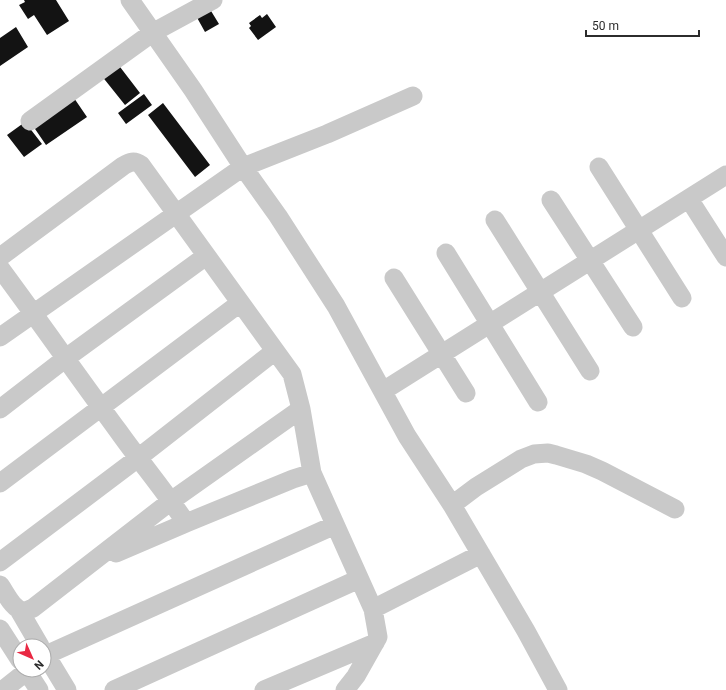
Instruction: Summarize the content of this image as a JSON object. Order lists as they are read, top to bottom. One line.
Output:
{"scale_bar":"50 m","north":"bottom right"}
